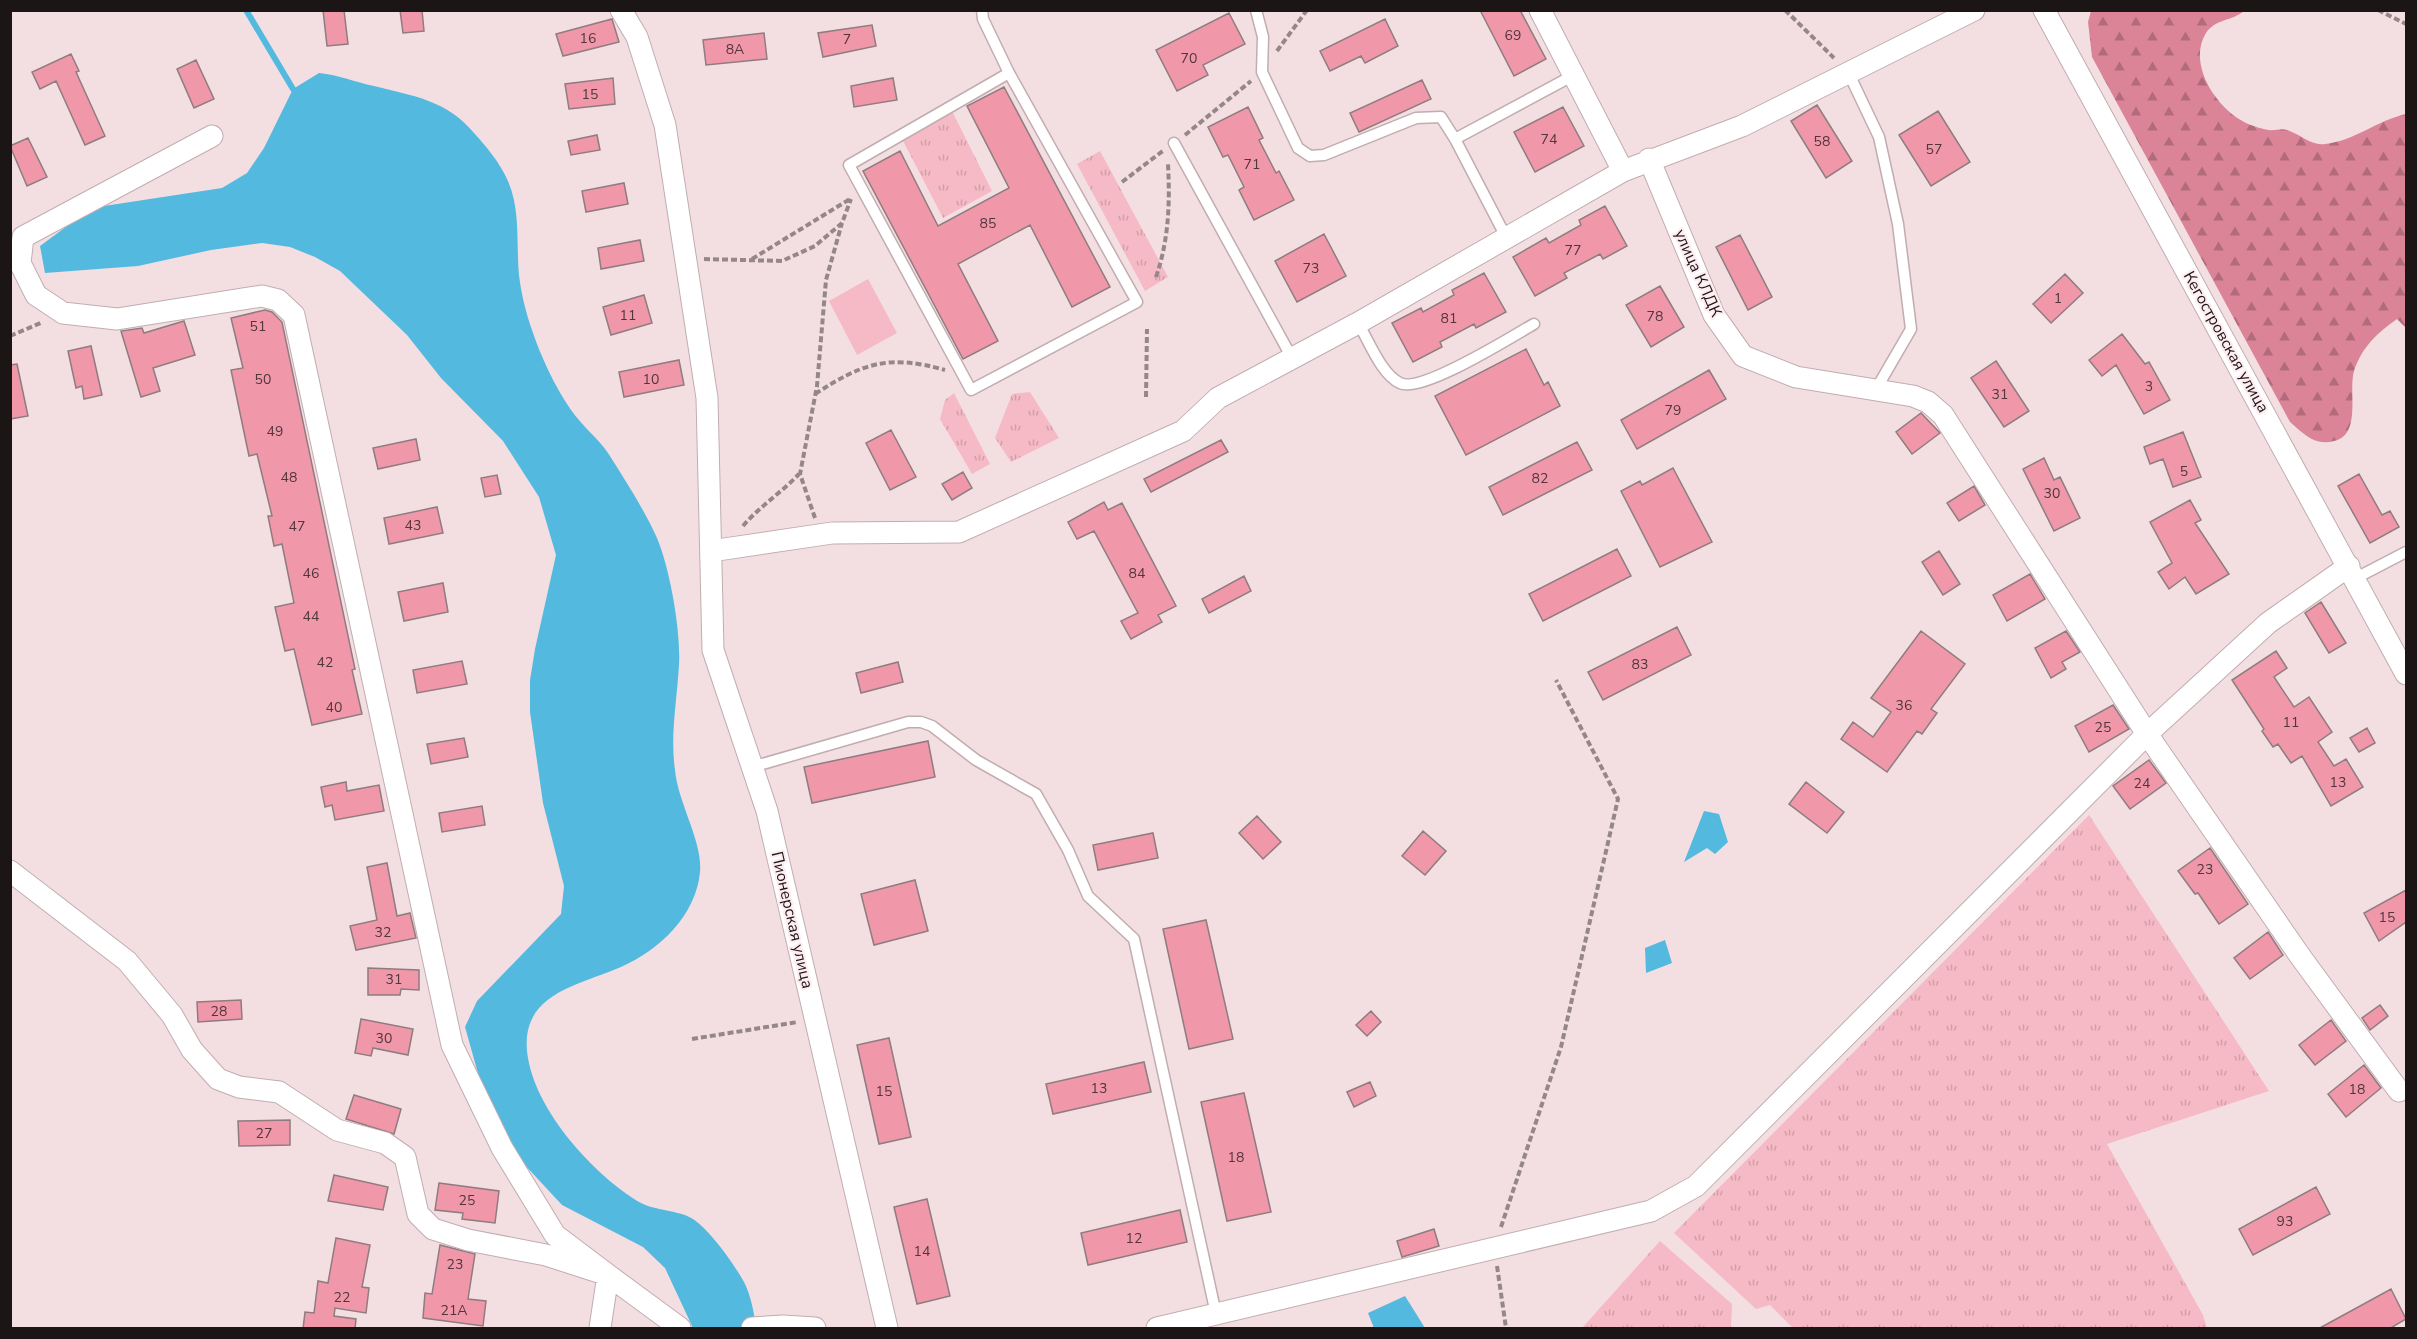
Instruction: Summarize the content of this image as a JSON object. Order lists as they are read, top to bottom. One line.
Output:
{"streets":{"street":["улица КЛДК","Кегостровская улица","Пионерская улица"]},"house_numbers":["69","16","7","8А","70","15","74","58","57","71","85","77","73","1","11","78","81","51","50","10","3","31","79","49","5","48","82","30","43","47","46","84","44","42","83","36","40","11","25","13","24","23","15","32","31","28","30","13","18","15","27","18","25","93","12","14","23","22","21А"]}
